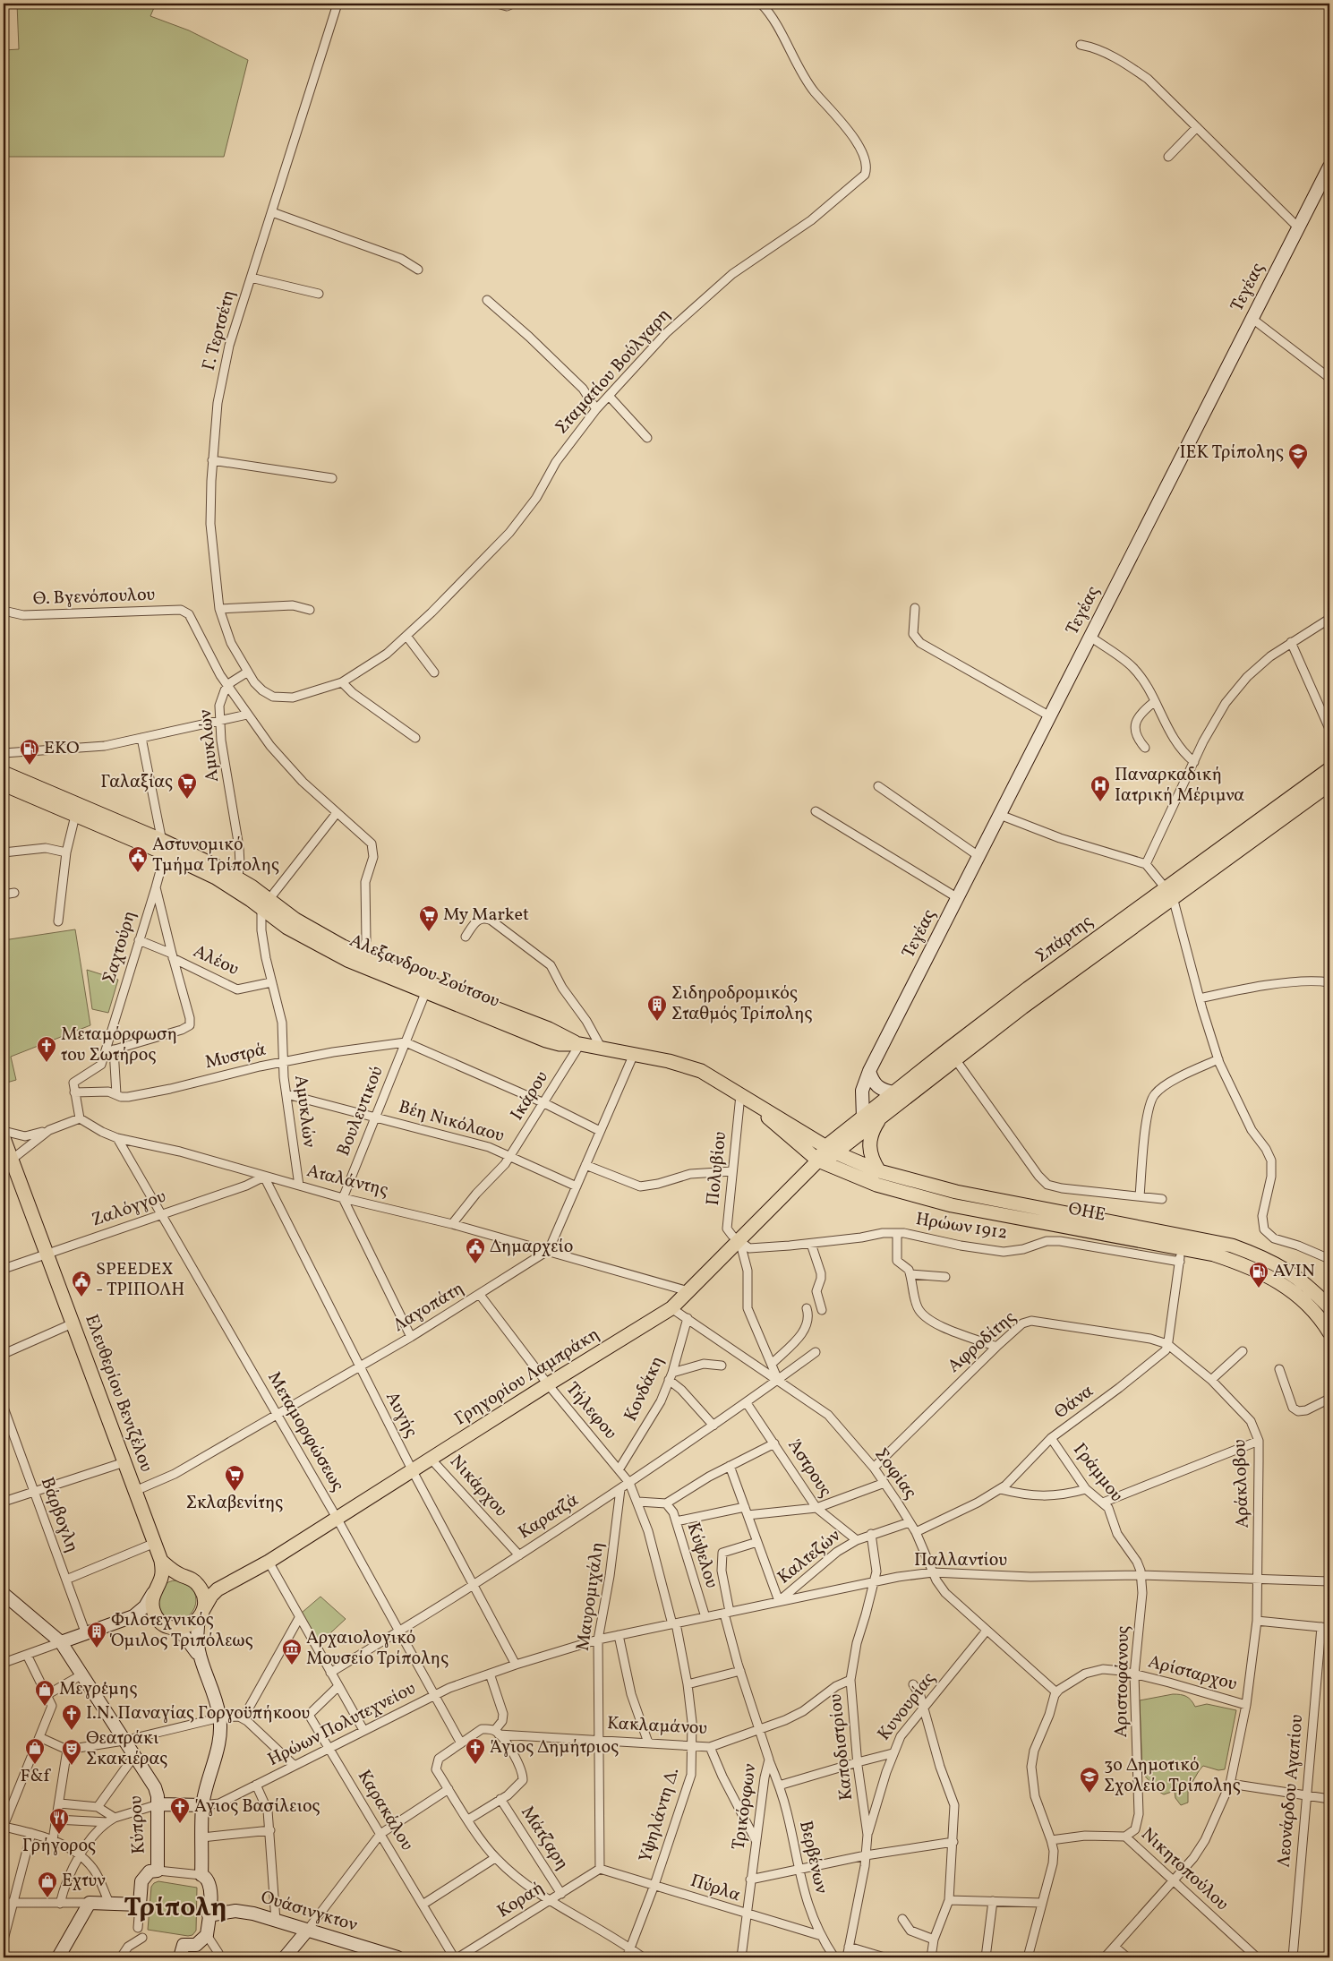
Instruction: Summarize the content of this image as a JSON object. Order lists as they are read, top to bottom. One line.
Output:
{"streets":{"main road":["Τεγέας","Σπάρτης","Αλεξανδρου Σούτσου","ΟΗΕ","Γρηγορίου Λαμπράκη","Ελευθερίου Βενιζέλου","Κύπρου","Ουάσινγκτον"],"street":["Γ. Τερτσέτη","Σταματίου Βούλγαρη","Θ. Βγενόπουλου","Αμυκλών","Σαχτούρη","Αλέου","Μυστρά","Ικάρου","Βουλευτικού","Βέη Νικόλαου","Πολυβίου","Αταλάντης","Ζαλόγγου","Ηρώων 1912","Λαγοπάτη","Αφροδίτης","Κονδάκη","Θάνα","Τήλεφου","Αυγής","Μεταμορφώσεως","Άστρους","Γράμμου","Σοφίας","Αράκλοβου","Νικάρχου","Βάρβογλη","Καρατζά","Κύψελου","Καλτεζών","Παλλαντίου","Μαυρομιχάλη","Αρίσταρχου","Αριστοφάνους","Κυνουρίας","Ηρώων Πολυτεχνείου","Κακλαμάνου","Καποδιστρίου","Λεονάρδου Αγαπίου","Τρικόρφων","Καρακάλου","Υψηλάντη Δ.","Μάτζαρη","Βερβένων","Νικητοπούλου","Πύρλα","Κοραή"]},"crossings":[["Τεγέας","Σπάρτης"],["Γ. Τερτσέτη","Σταματίου Βούλγαρη"],["Θ. Βγενόπουλου","Αμυκλών"],["Αμυκλών","Αλέου"],["Αμυκλών","Αλεξανδρου Σούτσου"],["Αμυκλών","Μυστρά"],["Αμυκλών","Βέη Νικόλαου"],["Αμυκλών","Αταλάντης"],["Σπάρτης","Αλεξανδρου Σούτσου"],["Σπάρτης","ΟΗΕ"],["Σπάρτης","Γρηγορίου Λαμπράκη"],["Σαχτούρη","Αλέου"],["Σαχτούρη","Αλεξανδρου Σούτσου"],["Αλεξανδρου Σούτσου","Ικάρου"],["Αλεξανδρου Σούτσου","Βουλευτικού"],["Αλεξανδρου Σούτσου","Πολυβίου"],["Αλεξανδρου Σούτσου","ΟΗΕ"],["Αλεξανδρου Σούτσου","Γρηγορίου Λαμπράκη"],["Μυστρά","Βουλευτικού"],["Ικάρου","Βέη Νικόλαου"],["Ικάρου","Αταλάντης"],["Βουλευτικού","Βέη Νικόλαου"],["Βουλευτικού","Αταλάντης"],["Πολυβίου","Ηρώων 1912"],["Πολυβίου","Γρηγορίου Λαμπράκη"],["Αταλάντης","Ζαλόγγου"],["Αταλάντης","Λαγοπάτη"],["Αταλάντης","Γρηγορίου Λαμπράκη"],["Αταλάντης","Αυγής"],["Αταλάντης","Μεταμορφώσεως"],["Ζαλόγγου","Ελευθερίου Βενιζέλου"],["Ζαλόγγου","Αυγής"],["Ζαλόγγου","Μεταμορφώσεως"],["ΟΗΕ","Ηρώων 1912"],["ΟΗΕ","Γρηγορίου Λαμπράκη"],["Ηρώων 1912","Γρηγορίου Λαμπράκη"],["Λαγοπάτη","Ελευθερίου Βενιζέλου"],["Λαγοπάτη","Τήλεφου"],["Λαγοπάτη","Αυγής"],["Λαγοπάτη","Μεταμορφώσεως"],["Αφροδίτης","Θάνα"],["Αφροδίτης","Σοφίας"],["Αφροδίτης","Αράκλοβου"],["Γρηγορίου Λαμπράκη","Τήλεφου"],["Γρηγορίου Λαμπράκη","Αυγής"],["Γρηγορίου Λαμπράκη","Μεταμορφώσεως"],["Γρηγορίου Λαμπράκη","Σοφίας"],["Γρηγορίου Λαμπράκη","Νικάρχου"],["Κονδάκη","Τήλεφου"],["Κονδάκη","Σοφίας"],["Θάνα","Γράμμου"],["Θάνα","Σοφίας"],["Θάνα","Αράκλοβου"],["Τήλεφου","Καρατζά"],["Τήλεφου","Υψηλάντη Δ."],["Αυγής","Καρατζά"],["Αυγής","Ηρώων Πολυτεχνείου"],["Μεταμορφώσεως","Καρατζά"],["Μεταμορφώσεως","Ηρώων Πολυτεχνείου"],["Μεταμορφώσεως","Κακλαμάνου"],["Μεταμορφώσεως","Μάτζαρη"],["Άστρους","Καρατζά"],["Άστρους","Καλτεζών"],["Γράμμου","Παλλαντίου"],["Γράμμου","Αριστοφάνους"],["Σοφίας","Καρατζά"],["Σοφίας","Καλτεζών"],["Σοφίας","Παλλαντίου"],["Σοφίας","Αρίσταρχου"],["Σοφίας","Κυνουρίας"],["Αράκλοβου","Παλλαντίου"],["Αράκλοβου","Αρίσταρχου"],["Αράκλοβου","Νικητοπούλου"],["Νικάρχου","Καρατζά"],["Καρατζά","Μαυρομιχάλη"],["Καρατζά","Υψηλάντη Δ."],["Κύψελου","Παλλαντίου"],["Καλτεζών","Παλλαντίου"],["Καλτεζών","Καποδιστρίου"],["Παλλαντίου","Μαυρομιχάλη"],["Παλλαντίου","Αριστοφάνους"],["Παλλαντίου","Ηρώων Πολυτεχνείου"],["Παλλαντίου","Καποδιστρίου"],["Παλλαντίου","Τρικόρφων"],["Παλλαντίου","Υψηλάντη Δ."],["Μαυρομιχάλη","Ηρώων Πολυτεχνείου"],["Μαυρομιχάλη","Κακλαμάνου"],["Μαυρομιχάλη","Πύρλα"],["Μαυρομιχάλη","Κοραή"],["Αρίσταρχου","Αριστοφάνους"],["Αριστοφάνους","Νικητοπούλου"],["Κυνουρίας","Καποδιστρίου"],["Κυνουρίας","Βερβένων"],["Ηρώων Πολυτεχνείου","Καρακάλου"],["Κακλαμάνου","Καποδιστρίου"],["Κακλαμάνου","Τρικόρφων"],["Κακλαμάνου","Υψηλάντη Δ."],["Κακλαμάνου","Μάτζαρη"],["Τρικόρφων","Βερβένων"],["Τρικόρφων","Πύρλα"],["Υψηλάντη Δ.","Πύρλα"],["Μάτζαρη","Κοραή"],["Βερβένων","Πύρλα"],["Πύρλα","Κοραή"]],"districts":["Τρίπολη"],"places":{"school or university":["ΙΕΚ Τρίπολης","3ο Δημοτικό Σχολείο Τρίπολης"],"fuel station":["EKO","AVIN"],"supermarket":["Γαλαξίας","My Market","Σκλαβενίτης"],"hospital":["Παναρκαδική Ιατρική Μέριμνα"],"public building":["Αστυνομικό Τμήμα Τρίπολης","Δημαρχείο","SPEEDEX - ΤΡΙΠΟΛΗ"],"building":["Σιδηροδρομικός Σταθμός Τρίπολης","Φιλοτεχνικός Όμιλος Τριπόλεως"],"church":["Μεταμόρφωση του Σωτήρος","Ι.Ν. Παναγίας Γοργοϋπήκοου","Άγιος Δημήτριος","Άγιος Βασίλειος"],"museum":["Αρχαιολογικό Μουσείο Τρίπολης"],"shop":["Μεγρἐμης","F&f","Εχτυν"],"theatre":["Θεατράκι Σκακιέρας"],"restaurant":["Γρήγορος"]}}
